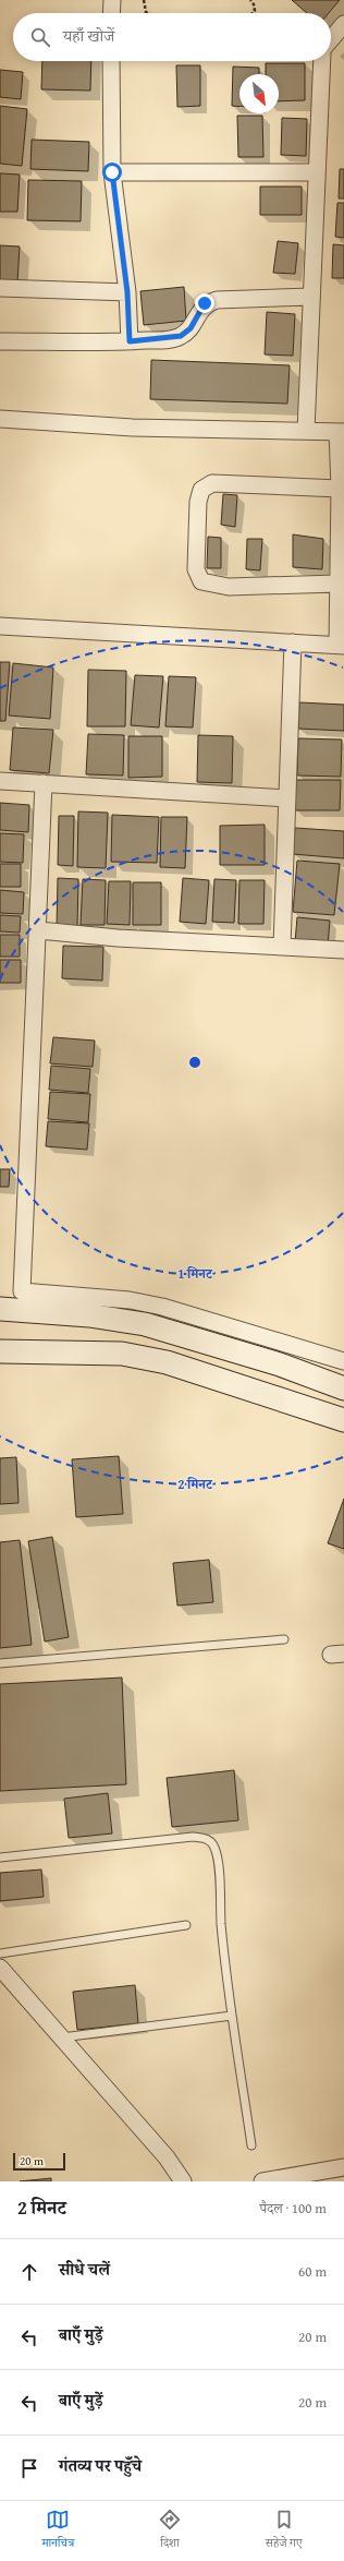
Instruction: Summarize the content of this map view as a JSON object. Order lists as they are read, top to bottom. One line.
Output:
{"scale_bar":"20 m","north":"bottom right","page":{"search":"यहाँ खोजें","scale":"20 m","heading":["2 मिनट","पैदल · 100 m"],"list":[["सीधे चलें","60 m"],["बाएँ मुड़ें","20 m"],["बाएँ मुड़ें","20 m"],"गंतव्य पर पहुँचे"],"nav":["मानचित्र","दिशा","सहेजे गए"]},"rings":["1 मिनट","2 मिनट"]}
